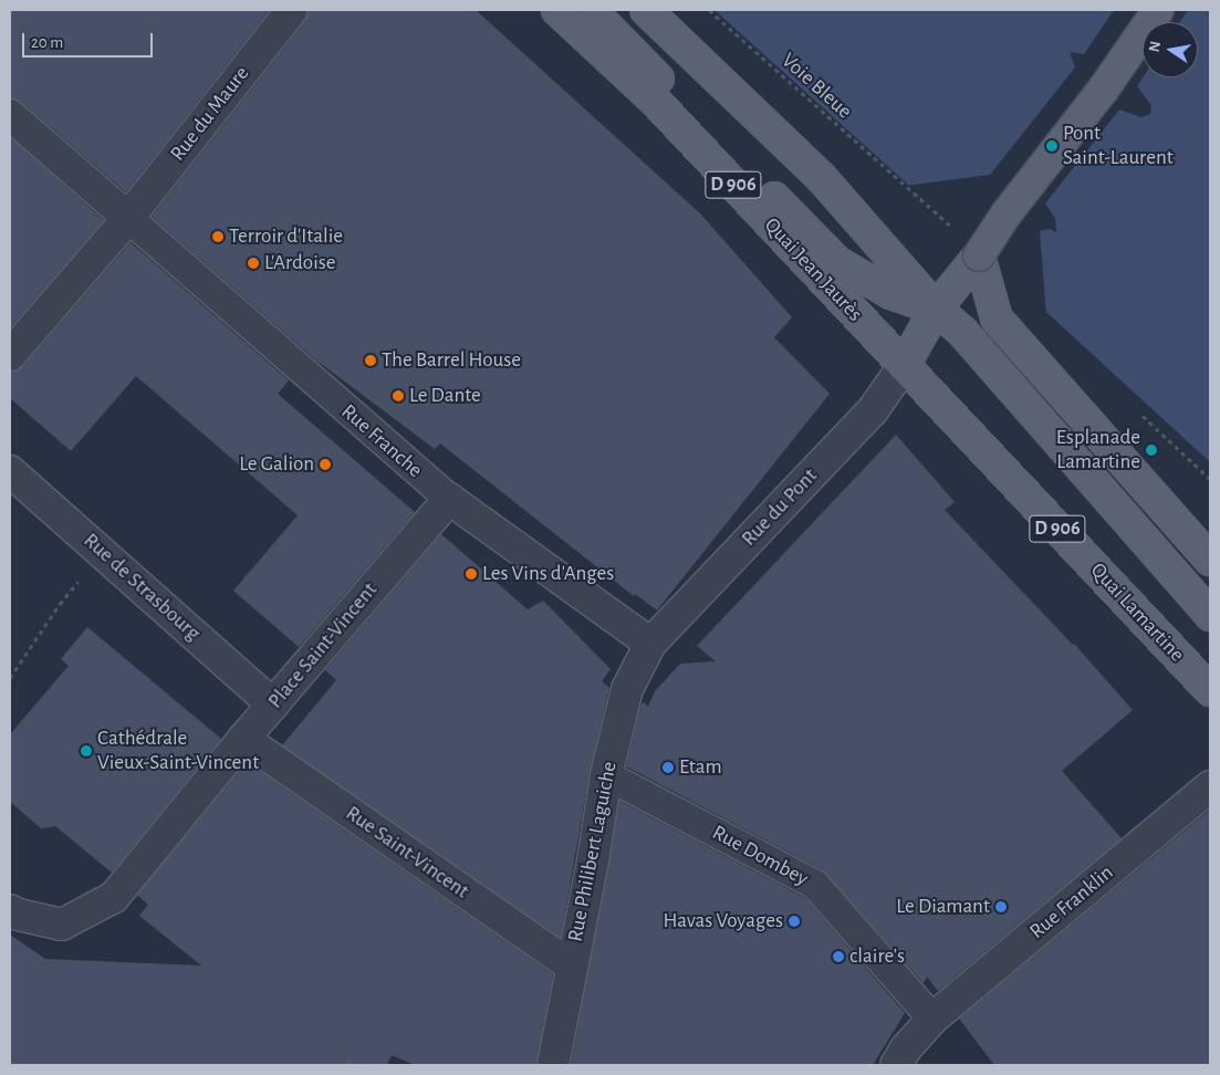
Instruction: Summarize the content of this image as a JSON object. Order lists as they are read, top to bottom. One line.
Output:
{"streets":{"main road":["D 906","Quai Jean Jaurès","Quai Lamartine"],"street":["Rue du Maure","Rue Franche","Rue du Pont","Rue de Strasbourg","Place Saint-Vincent","Rue Philibert Laguiche","Rue Saint-Vincent","Rue Dombey","Rue Franklin"],"path":["Voie Bleue"]},"crossings":[["Rue du Maure","Rue Franche"],["Quai Jean Jaurès","Rue du Pont"],["Quai Jean Jaurès","Quai Lamartine"],["Rue Franche","Rue du Pont"],["Rue Franche","Place Saint-Vincent"],["Rue Franche","Rue Philibert Laguiche"],["Rue du Pont","Quai Lamartine"],["Rue du Pont","Rue Philibert Laguiche"],["Rue de Strasbourg","Place Saint-Vincent"],["Place Saint-Vincent","Rue Saint-Vincent"],["Rue Philibert Laguiche","Rue Saint-Vincent"],["Rue Philibert Laguiche","Rue Dombey"],["Rue Dombey","Rue Franklin"]],"places":["Pont Saint-Laurent","Terroir d'Italie","L'Ardoise","The Barrel House","Le Dante","Esplanade Lamartine","Le Galion","Les Vins d'Anges","Cathédrale Vieux-Saint-Vincent","Etam","Le Diamant","Havas Voyages","claire's"],"scale_bar":"20 m","north":"left"}
